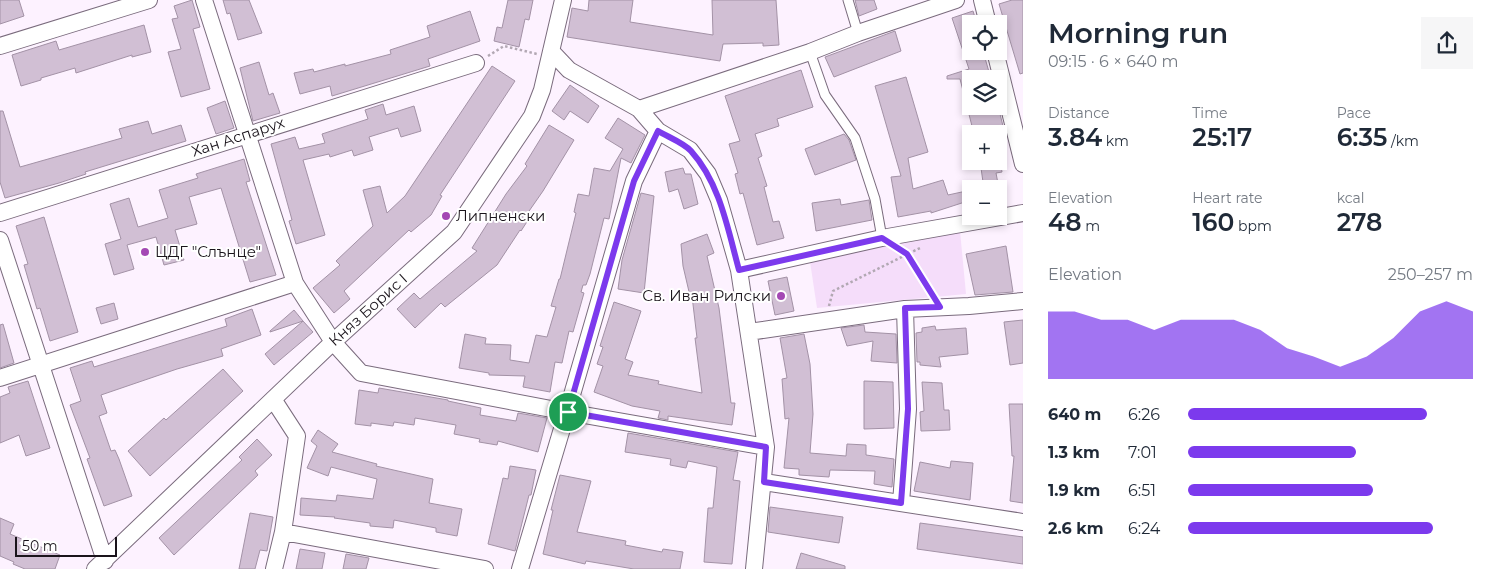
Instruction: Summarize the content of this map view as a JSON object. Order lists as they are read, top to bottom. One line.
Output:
{"streets":{"street":["Хан Аспарух","Княз Борис I"]},"places":["Липненски","ЦДГ \"Слънце\"","Св. Иван Рилски"],"scale_bar":"50 m","page":{"heading":["Morning run","09:15 · 6 × 640 m"],"map_buttons":["+","−"],"stats":[["Distance","3.84 km"],["Time","25:17"],["Pace","6:35 /km"],["Elevation","48 m"],["Heart rate","160 bpm"],["kcal","278"]],"chart":["Elevation","250–257 m"],"list":[{"name":"640 m","note":"6:26"},{"name":"1.3 km","note":"7:01"},{"name":"1.9 km","note":"6:51"},{"name":"2.6 km","note":"6:24"}],"scale":"50 m"}}
